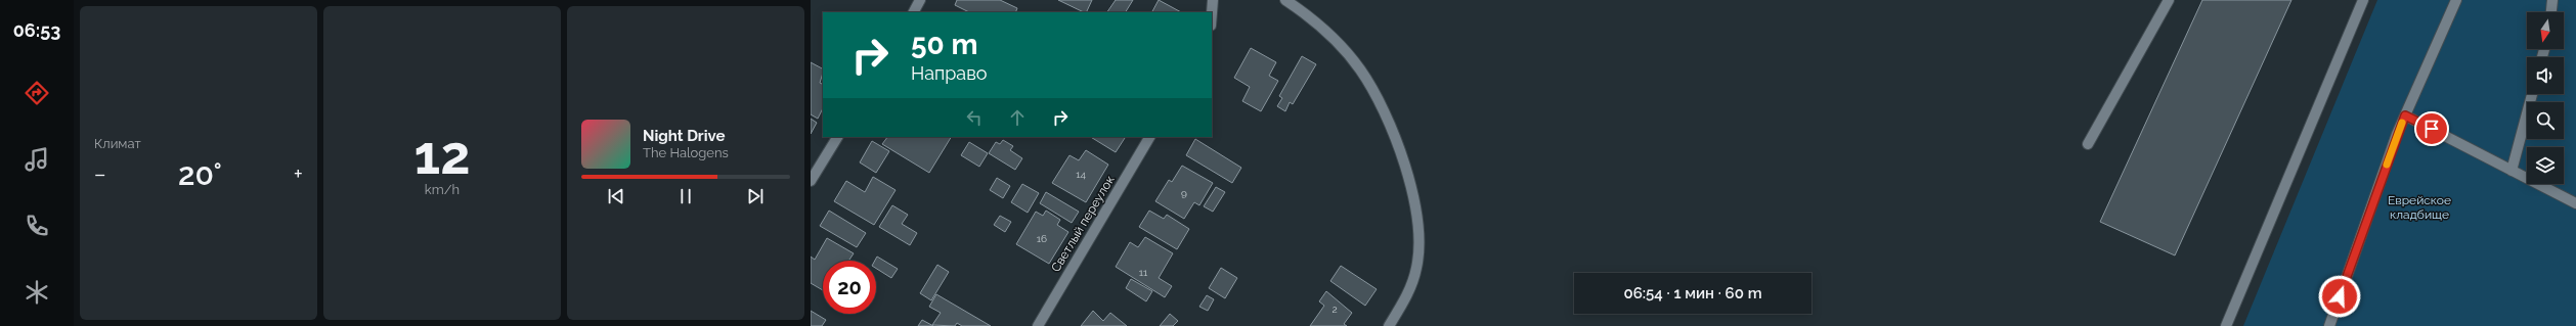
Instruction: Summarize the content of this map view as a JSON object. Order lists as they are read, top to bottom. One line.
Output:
{"streets":{"street":["Светлый переулок"]},"parks":["Еврейское кладбище"],"house_numbers":["14","9","16","11","2"],"north":"bottom","page":{"tabs":"06:53","tile":["Климат",["12","km/h"]],"turn":["50 m","Направо"],"song":["Night Drive","The Halogens"],"heat":["−","20°","+"],"limit":"20","trip":"06:54 · 1 мин · 60 m"}}
